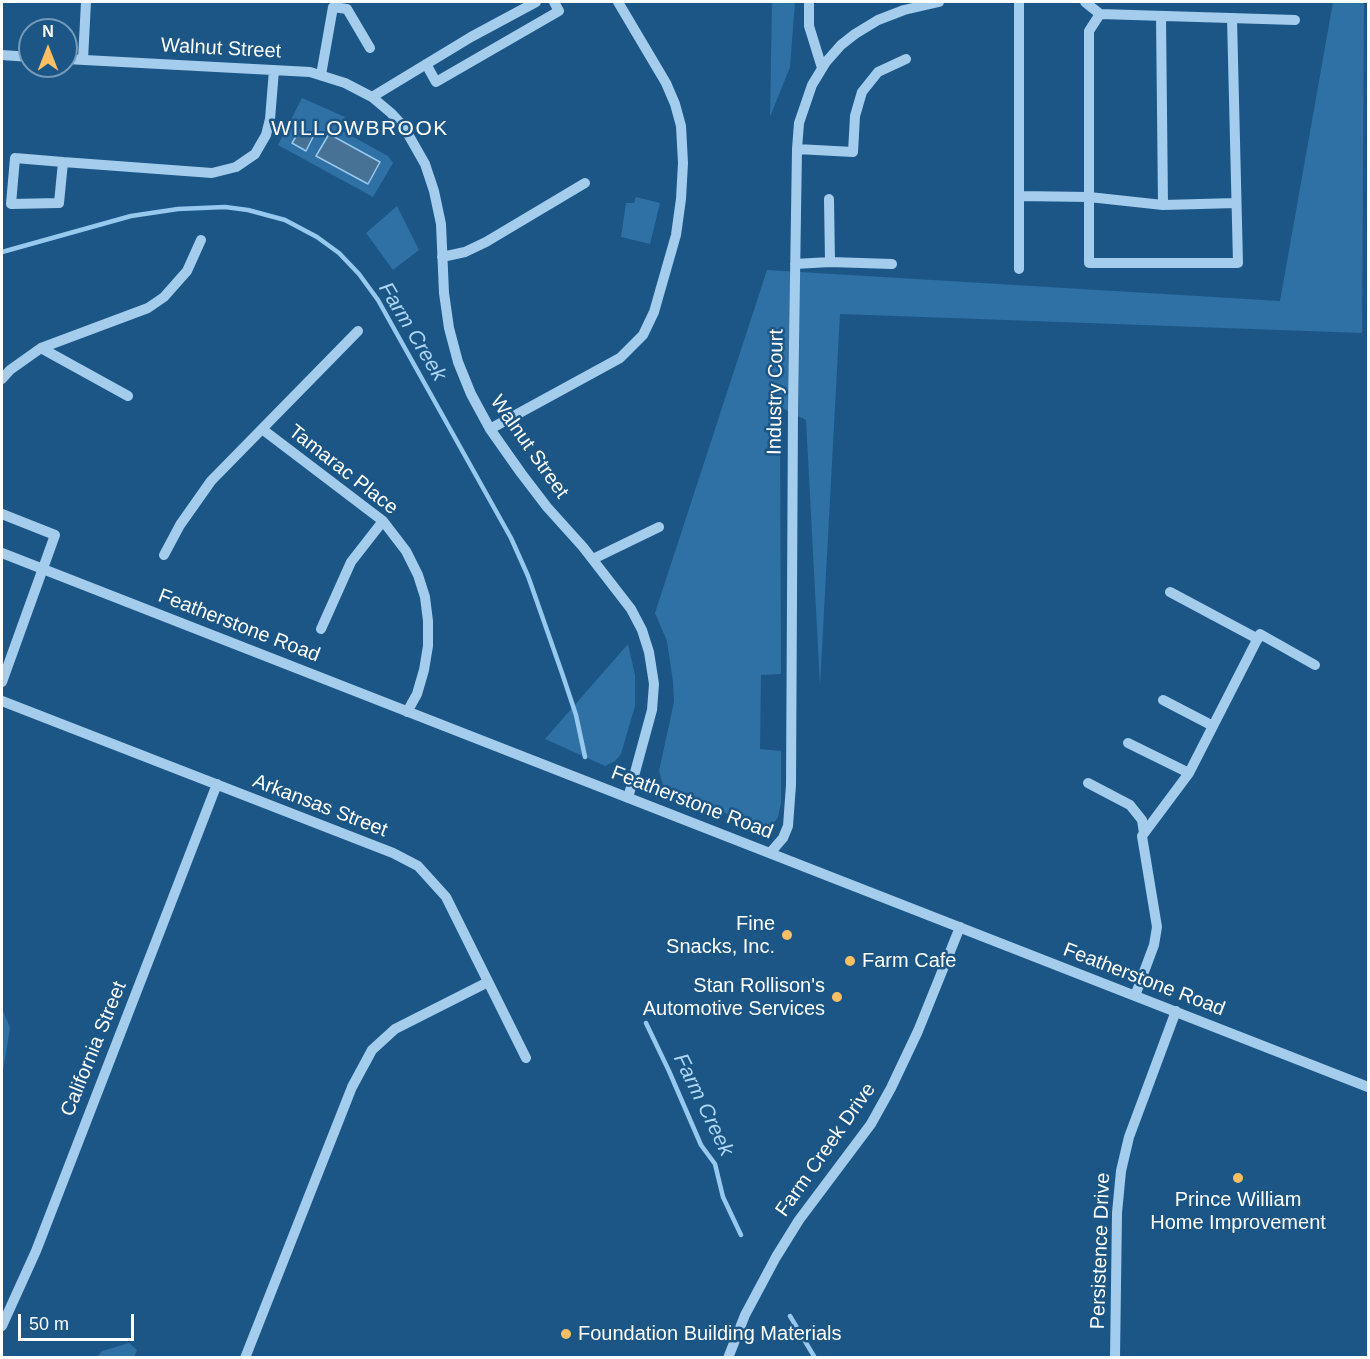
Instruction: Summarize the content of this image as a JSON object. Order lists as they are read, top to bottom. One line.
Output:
{"streets":{"street":["Walnut Street","Industry Court","Tamarac Place","Featherstone Road","Arkansas Street","California Street","Farm Creek Drive","Persistence Drive"]},"crossings":[["Walnut Street","Featherstone Road"],["Industry Court","Featherstone Road"],["Tamarac Place","Featherstone Road"],["Featherstone Road","Farm Creek Drive"],["Featherstone Road","Persistence Drive"],["Arkansas Street","California Street"]],"districts":["WILLOWBROOK"],"water":["Farm Creek"],"places":["Fine Snacks, Inc.","Farm Cafe","Stan Rollison's Automotive Services","Prince William Home Improvement","Foundation Building Materials"],"scale_bar":"50 m","north":"top"}
